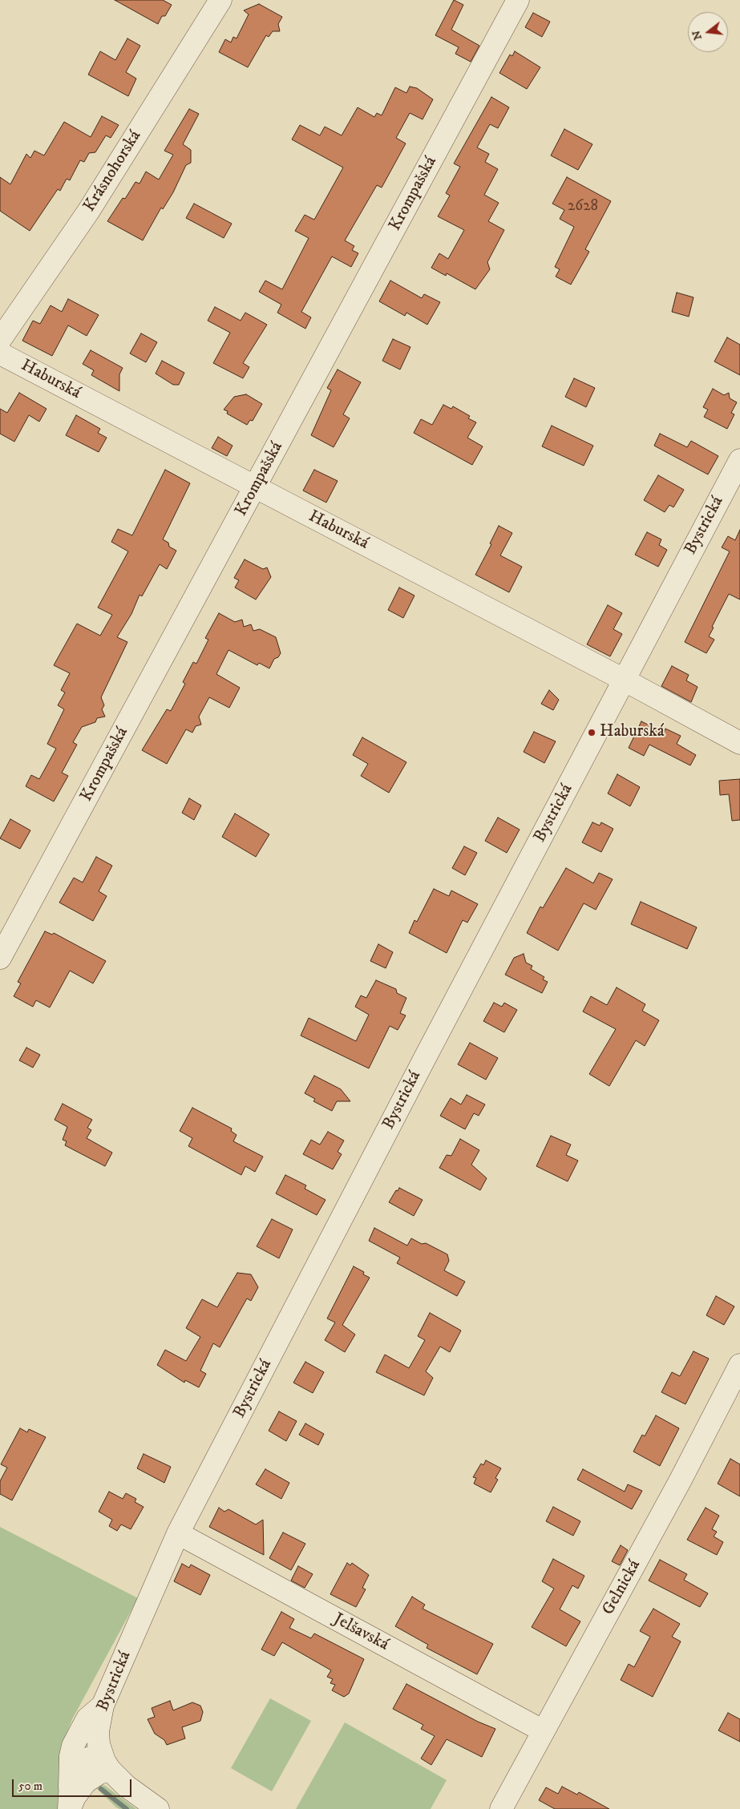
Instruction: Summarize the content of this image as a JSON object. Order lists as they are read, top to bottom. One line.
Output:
{"streets":{"street":["Krásnohorská","Krompašská","Haburská","Bystrická","Gelnická","Jelšavská"]},"crossings":[["Krompašská","Haburská"],["Haburská","Bystrická"],["Bystrická","Jelšavská"],["Gelnická","Jelšavská"]],"places":["Haburská"],"house_numbers":["2628"],"scale_bar":"50 m","north":"left"}
